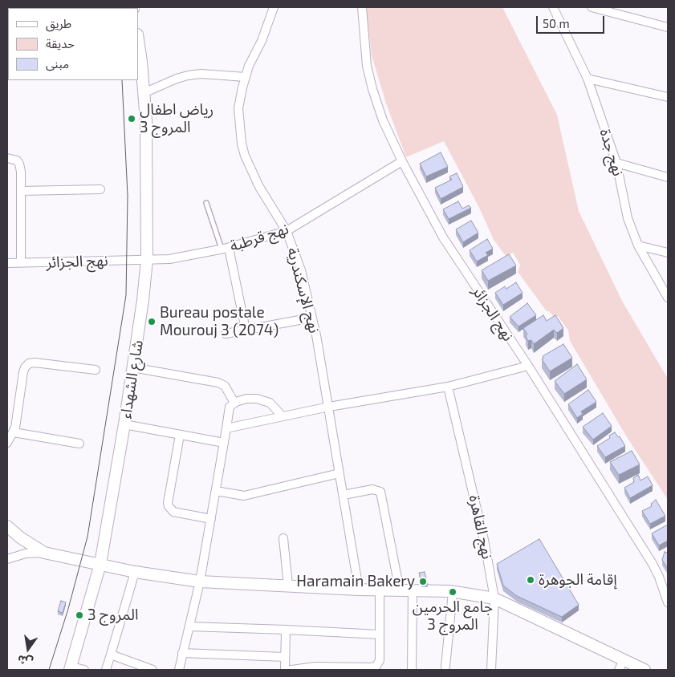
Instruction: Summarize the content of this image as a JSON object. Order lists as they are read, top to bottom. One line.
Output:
{"streets":{"street":["نهج جدة","نهج قرطبة","نهج الجزائر","نهج الإسكندرية","شارع الشهداء","نهج القاهرة"]},"crossings":[["نهج قرطبة","نهج الجزائر"],["نهج قرطبة","نهج الإسكندرية"],["نهج قرطبة","شارع الشهداء"],["نهج الجزائر","شارع الشهداء"]],"places":["رياض اطفال المروج 3","Bureau postale Mourouj 3 (2074)","إقامة الجوهرة","Haramain Bakery","جامع الحرمين المروج 3","المروج 3"],"legend":["طريق","حديقة","مبنى"],"scale_bar":"50 m","north":"bottom"}
